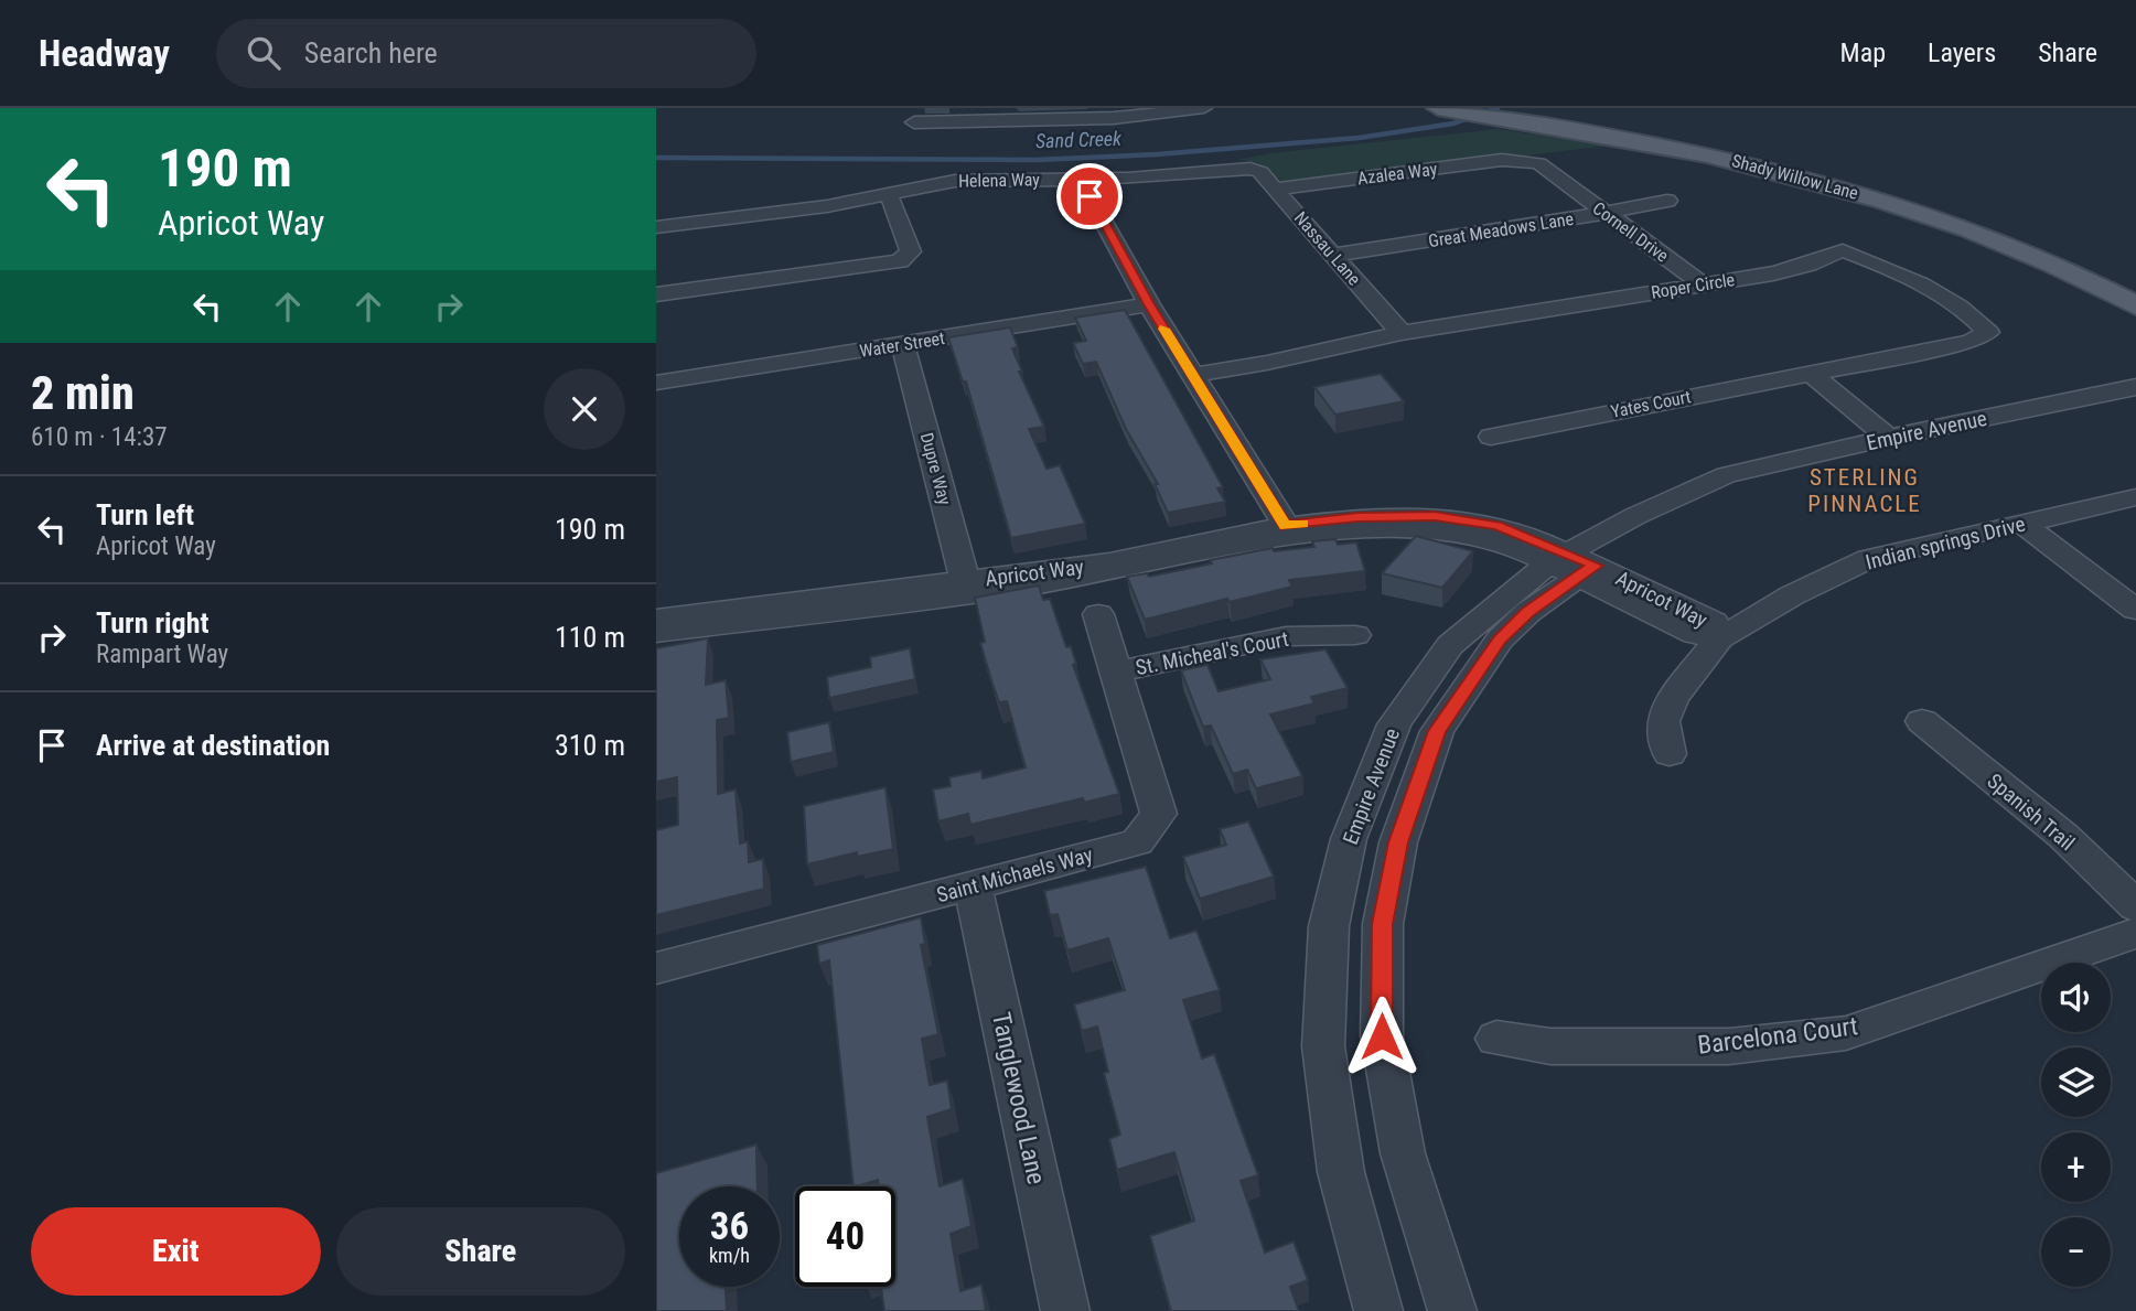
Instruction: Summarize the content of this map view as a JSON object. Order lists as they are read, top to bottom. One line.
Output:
{"streets":{"main road":["Shady Willow Lane"],"street":["Azalea Way","Helena Way","Great Meadows Lane","Cornell Drive","Nassau Lane","Roper Circle","Water Street","Yates Court","Empire Avenue","Dupre Way","Indian springs Drive","Apricot Way","St. Micheal's Court","Spanish Trail","Saint Michaels Way","Barcelona Court","Tanglewood Lane"]},"crossings":[["Azalea Way","Cornell Drive"],["Azalea Way","Nassau Lane"],["Helena Way","Nassau Lane"],["Great Meadows Lane","Cornell Drive"],["Great Meadows Lane","Nassau Lane"],["Cornell Drive","Roper Circle"],["Nassau Lane","Roper Circle"],["Roper Circle","Yates Court"],["Water Street","Dupre Way"],["Empire Avenue","Apricot Way"],["Dupre Way","Apricot Way"],["Indian springs Drive","Apricot Way"],["St. Micheal's Court","Saint Michaels Way"],["Saint Michaels Way","Tanglewood Lane"]],"districts":["STERLING PINNACLE"],"water":["Sand Creek"],"page":{"header":"Headway","search":"Search here","nav":["Map","Layers","Share"],"turn":["190 m","Apricot Way"],"heading":["2 min","610 m · 14:37"],"list":[{"name":"Turn left","note":"Apricot Way","value":"190 m"},{"name":"Turn right","note":"Rampart Way","value":"110 m"},{"name":"Arrive at destination","value":"310 m"}],"map_buttons":["+","−"],"speed":"36 km/h","limit":"40","buttons":["Exit","Share"]}}
